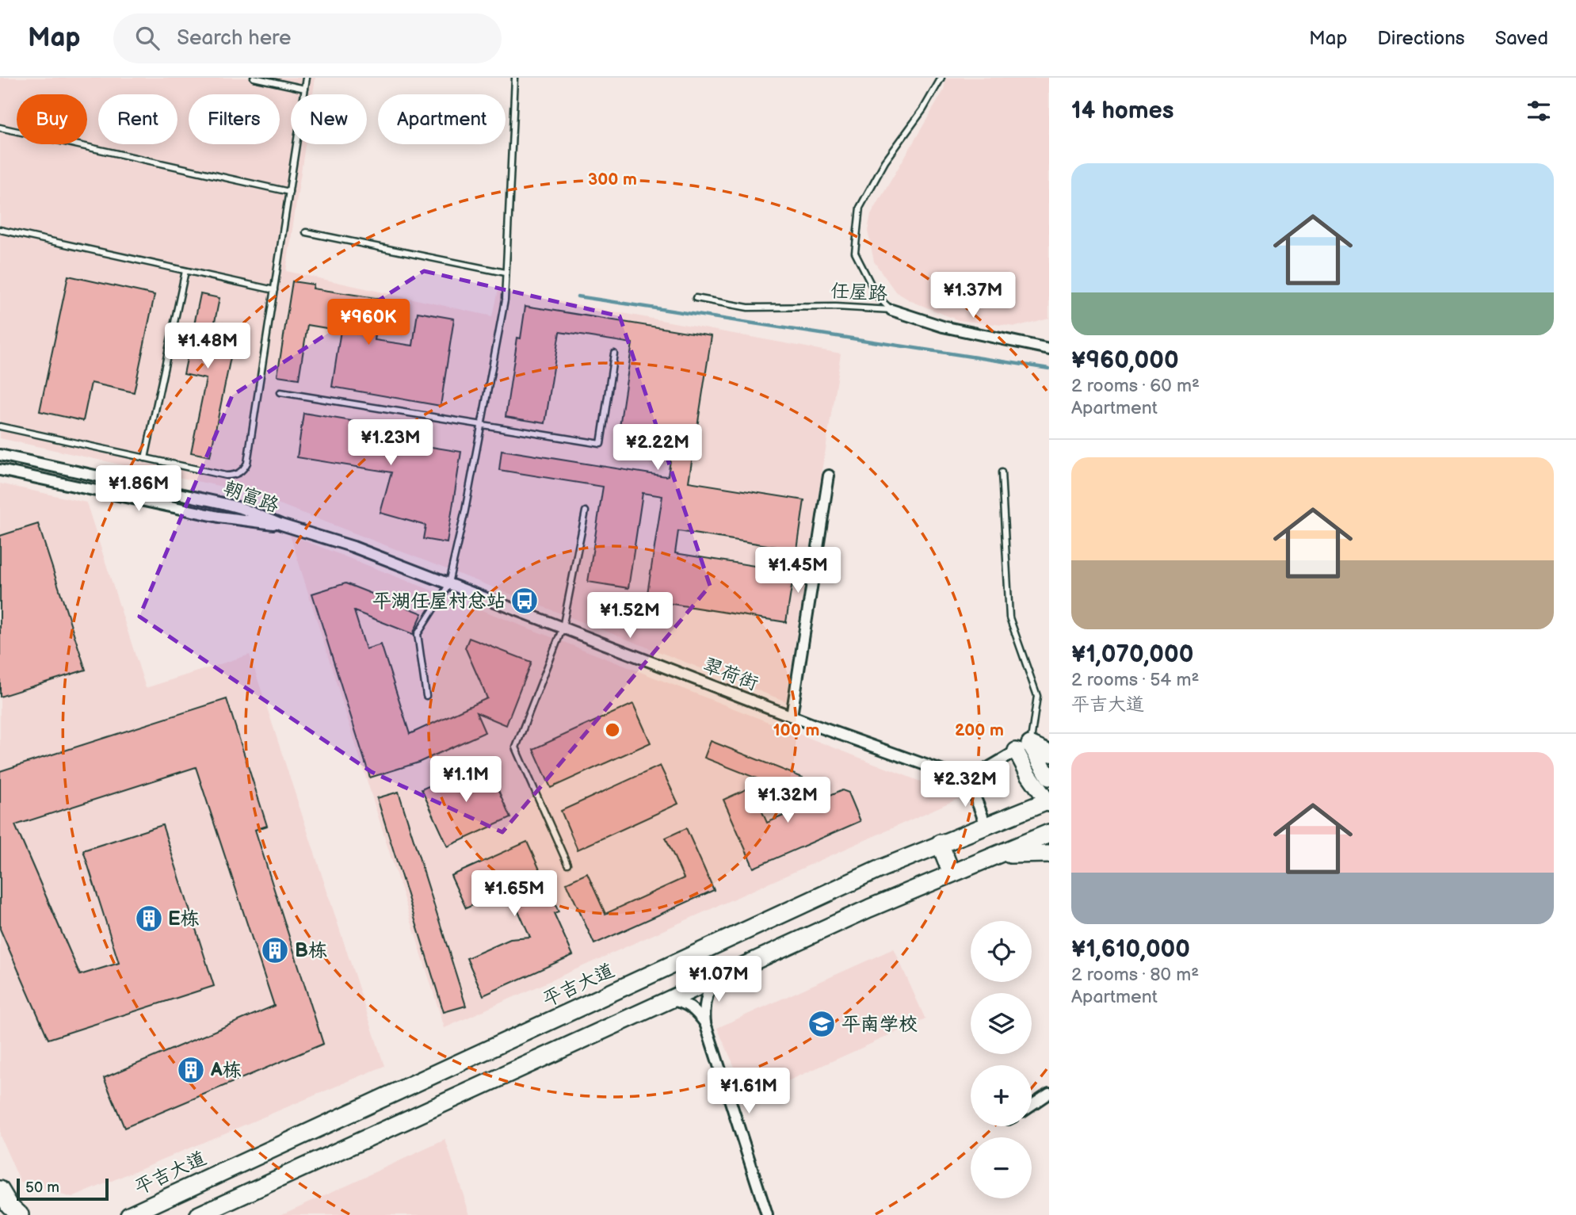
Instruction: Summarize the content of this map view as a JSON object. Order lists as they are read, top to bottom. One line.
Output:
{"streets":{"main road":["平吉大道"],"street":["任屋路","朝富路","翠荷街"]},"crossings":[["朝富路","翠荷街"]],"places":{"bus stop":["平湖任屋村总站"],"building":["E栋","B栋","A栋"],"school or university":["平南学校"]},"scale_bar":"50 m","page":{"header":"Map","search":"Search here","nav":["Map","Directions","Saved"],"heading":"14 homes","chip":["Buy","Rent","Filters","New","Apartment"],"list":[{"name":"¥960,000","note":"2 rooms · 60 m² · Apartment"},{"name":"¥1,070,000","note":"2 rooms · 54 m² · 平吉大道"},{"name":"¥1,610,000","note":"2 rooms · 80 m² · Apartment"}],"price":["¥1.37M","¥960K","¥1.48M","¥1.23M","¥2.22M","¥1.86M","¥1.45M","¥1.52M","¥1.1M","¥2.32M","¥1.32M","¥1.65M","¥1.07M","¥1.61M"],"map_buttons":["+","−"],"scale":"50 m"},"rings":["300 m","100 m","200 m"]}
